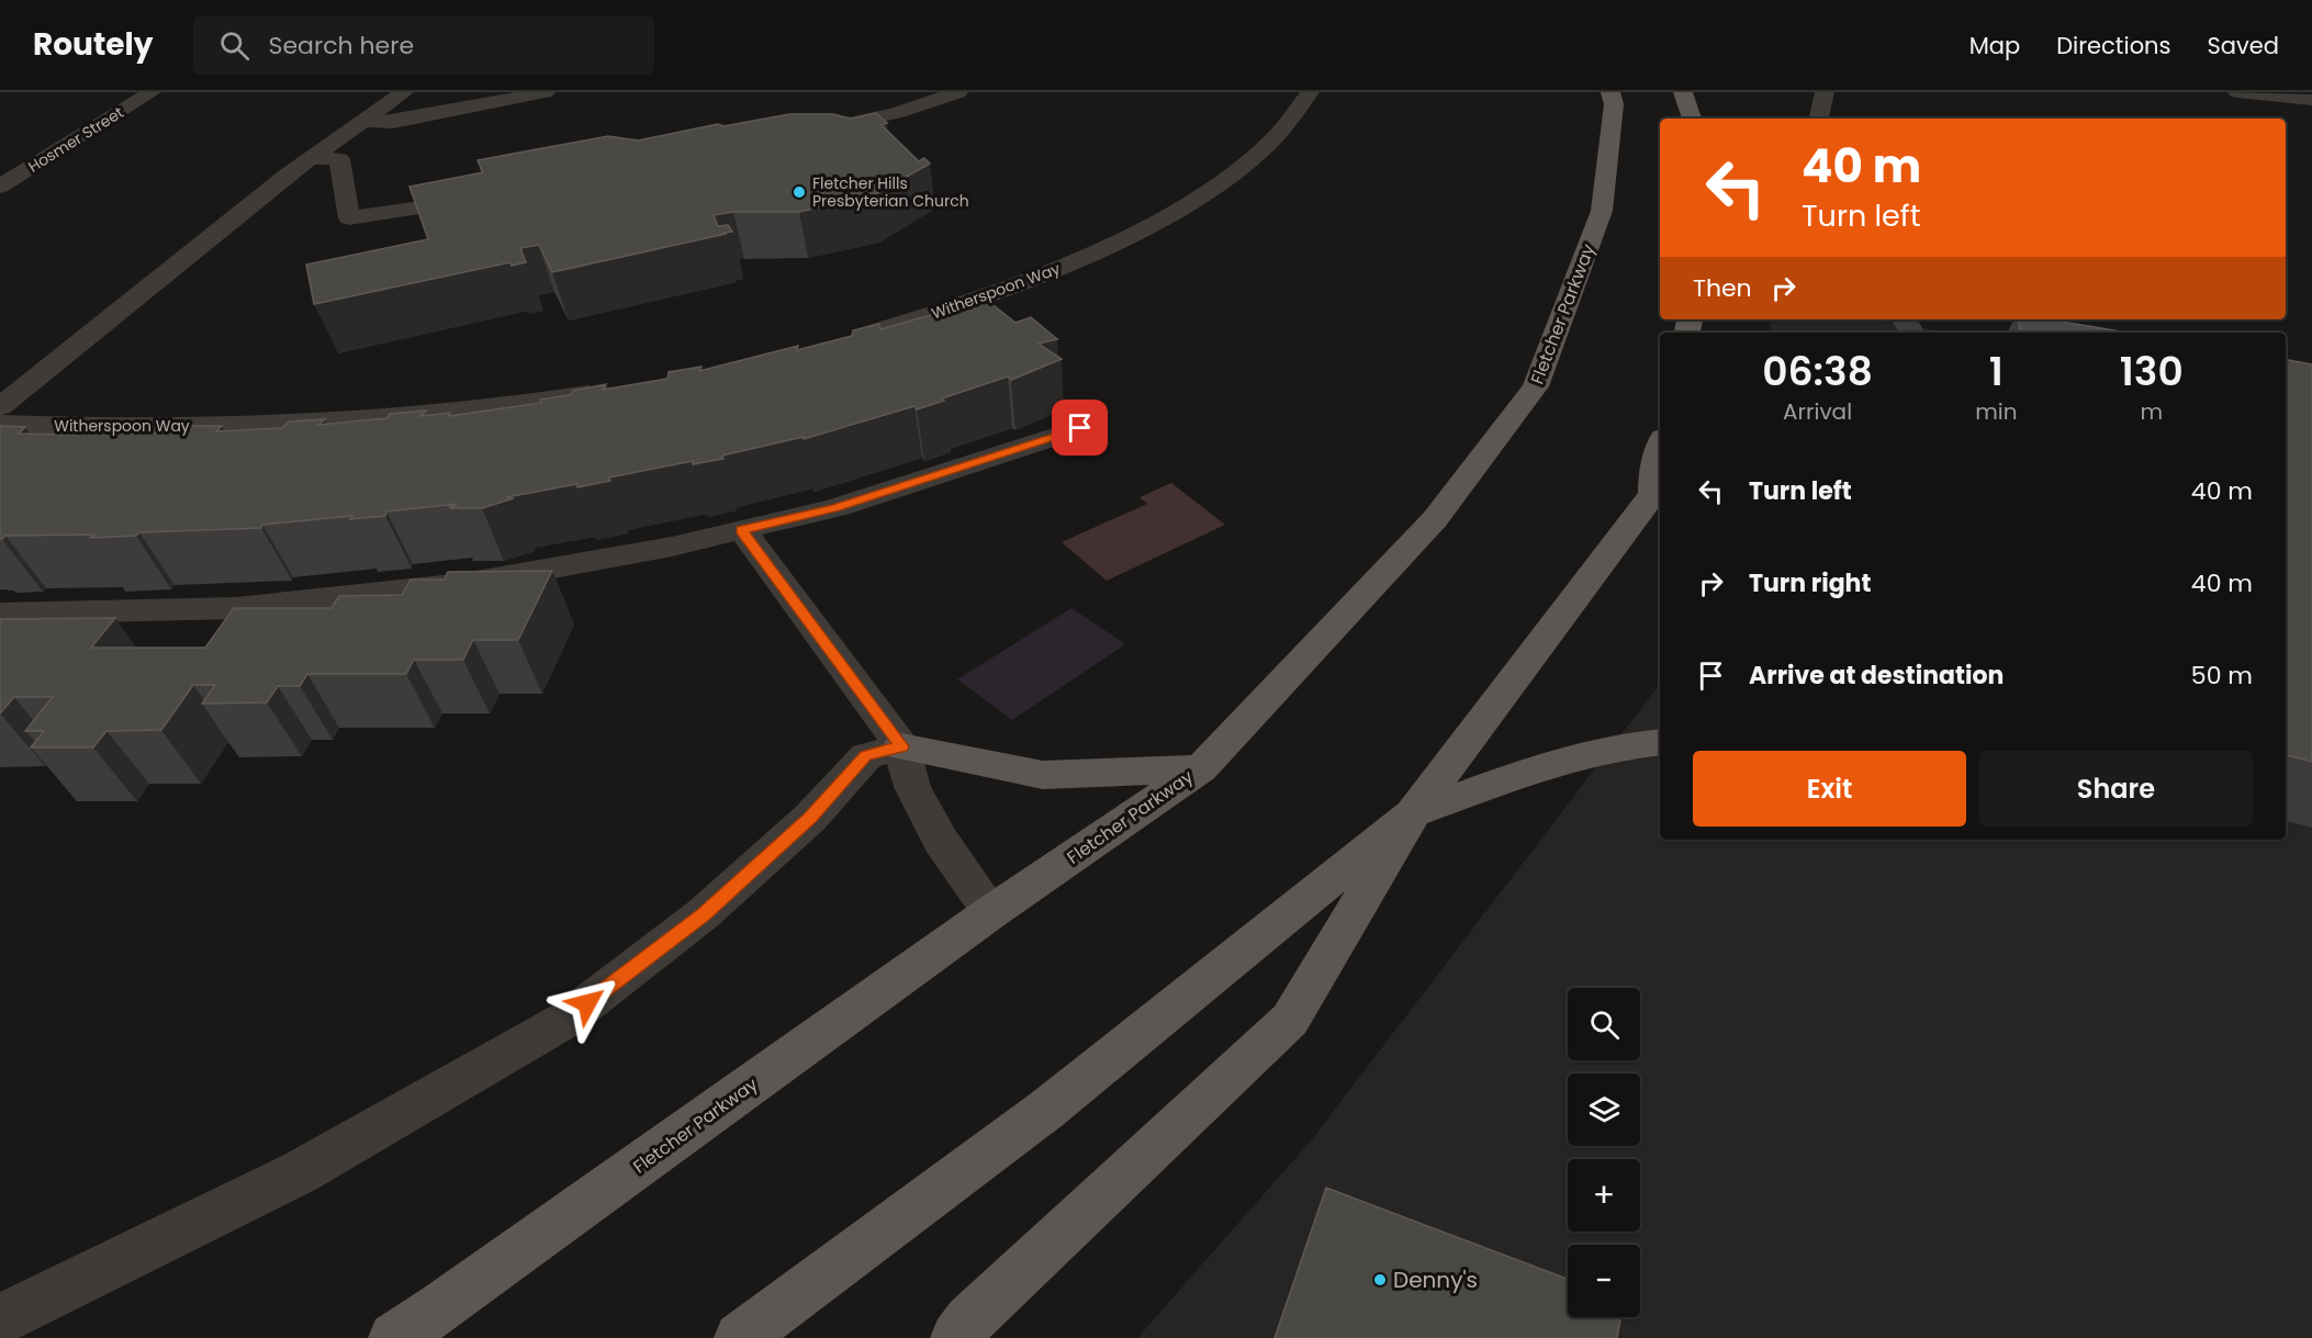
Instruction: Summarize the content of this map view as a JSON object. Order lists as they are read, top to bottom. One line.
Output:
{"streets":{"main road":["Fletcher Parkway"],"street":["Hosmer Street","Witherspoon Way"]},"places":["Fletcher Hills Presbyterian Church","Denny's"],"page":{"header":"Routely","search":"Search here","nav":["Map","Directions","Saved"],"turn":["40 m","Turn left"],"then":"Then","eta":["06:38","Arrival","1","min","130","m"],"list":[{"name":"Turn left","value":"40 m"},{"name":"Turn right","value":"40 m"},{"name":"Arrive at destination","value":"50 m"}],"buttons":["Exit","Share"],"map_buttons":["+","−"]}}
